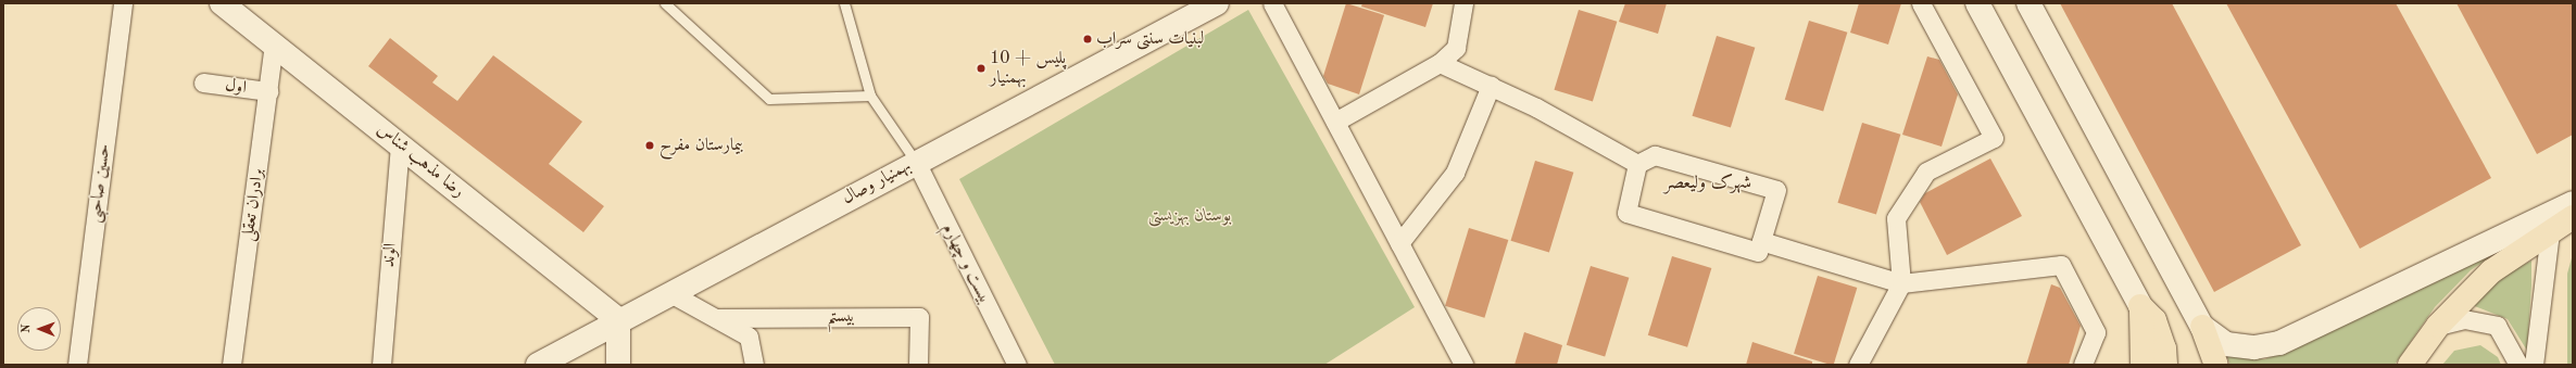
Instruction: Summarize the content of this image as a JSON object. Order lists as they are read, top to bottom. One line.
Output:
{"streets":{"street":["اول","رضا مذهب شناس","بهمنیار وصال","حسین صاحبی","برادران تعقلی","الوند","بیست و چهارم","بیستم"]},"crossings":[["اول","برادران تعقلی"],["رضا مذهب شناس","بهمنیار وصال"],["رضا مذهب شناس","برادران تعقلی"],["رضا مذهب شناس","الوند"],["بهمنیار وصال","بیست و چهارم"]],"districts":["شهرک ولیعصر"],"parks":["بوستان بهزیستی"],"places":["لبنیات سنتی سراب","پلیس + 10 بهمنیار","بیمارستان مفرح"],"north":"left"}
